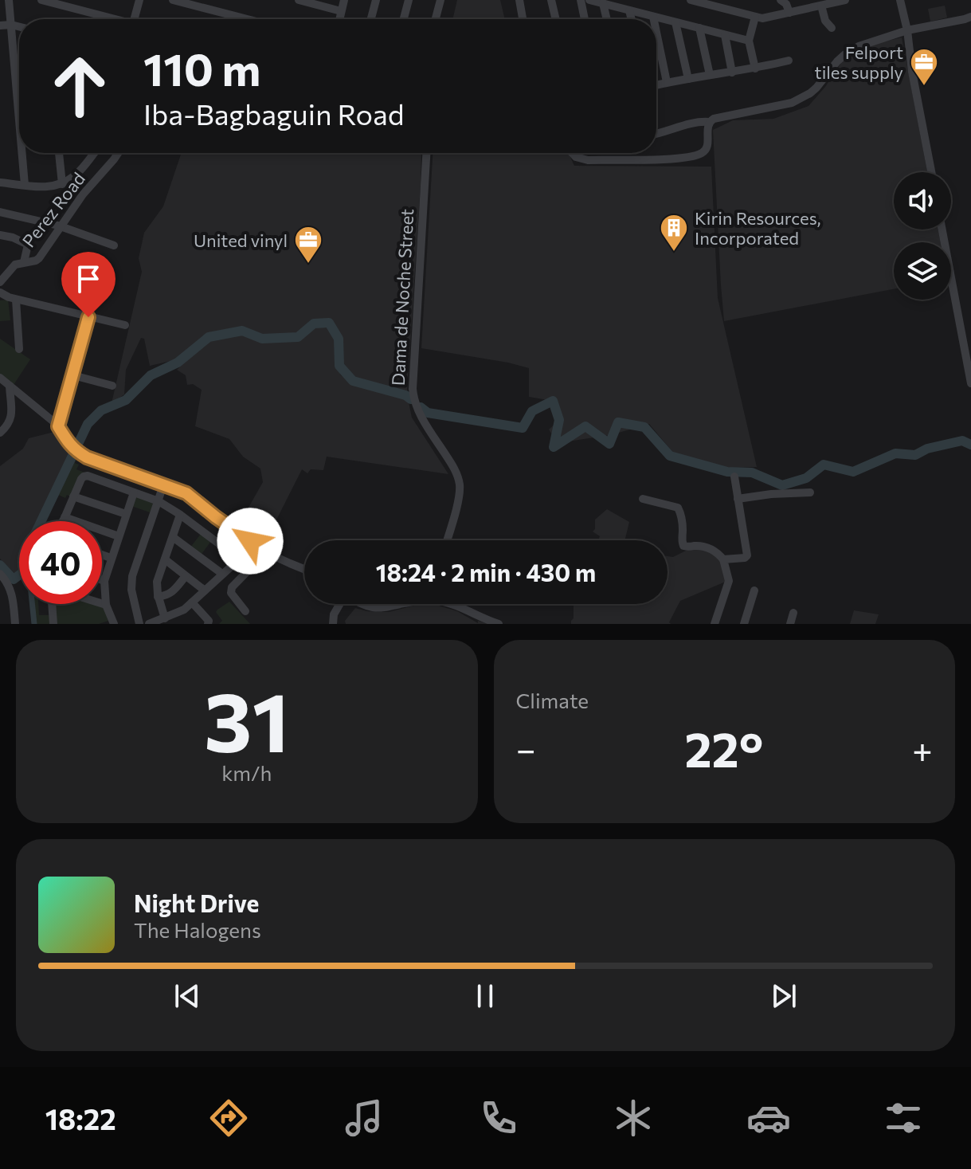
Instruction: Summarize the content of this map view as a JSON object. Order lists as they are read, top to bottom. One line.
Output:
{"streets":{"street":["Perez Road","Dama de Noche Street"]},"places":{"office":["Felport tiles supply","United vinyl"],"building":["Kirin Resources, Incorporated"]},"page":{"turn":["110 m","Iba-Bagbaguin Road"],"limit":"40","trip":"18:24 · 2 min · 430 m","tile":[["31","km/h"],"Climate"],"heat":["−","22°","+"],"song":["Night Drive","The Halogens"],"tabs":"18:22"}}
